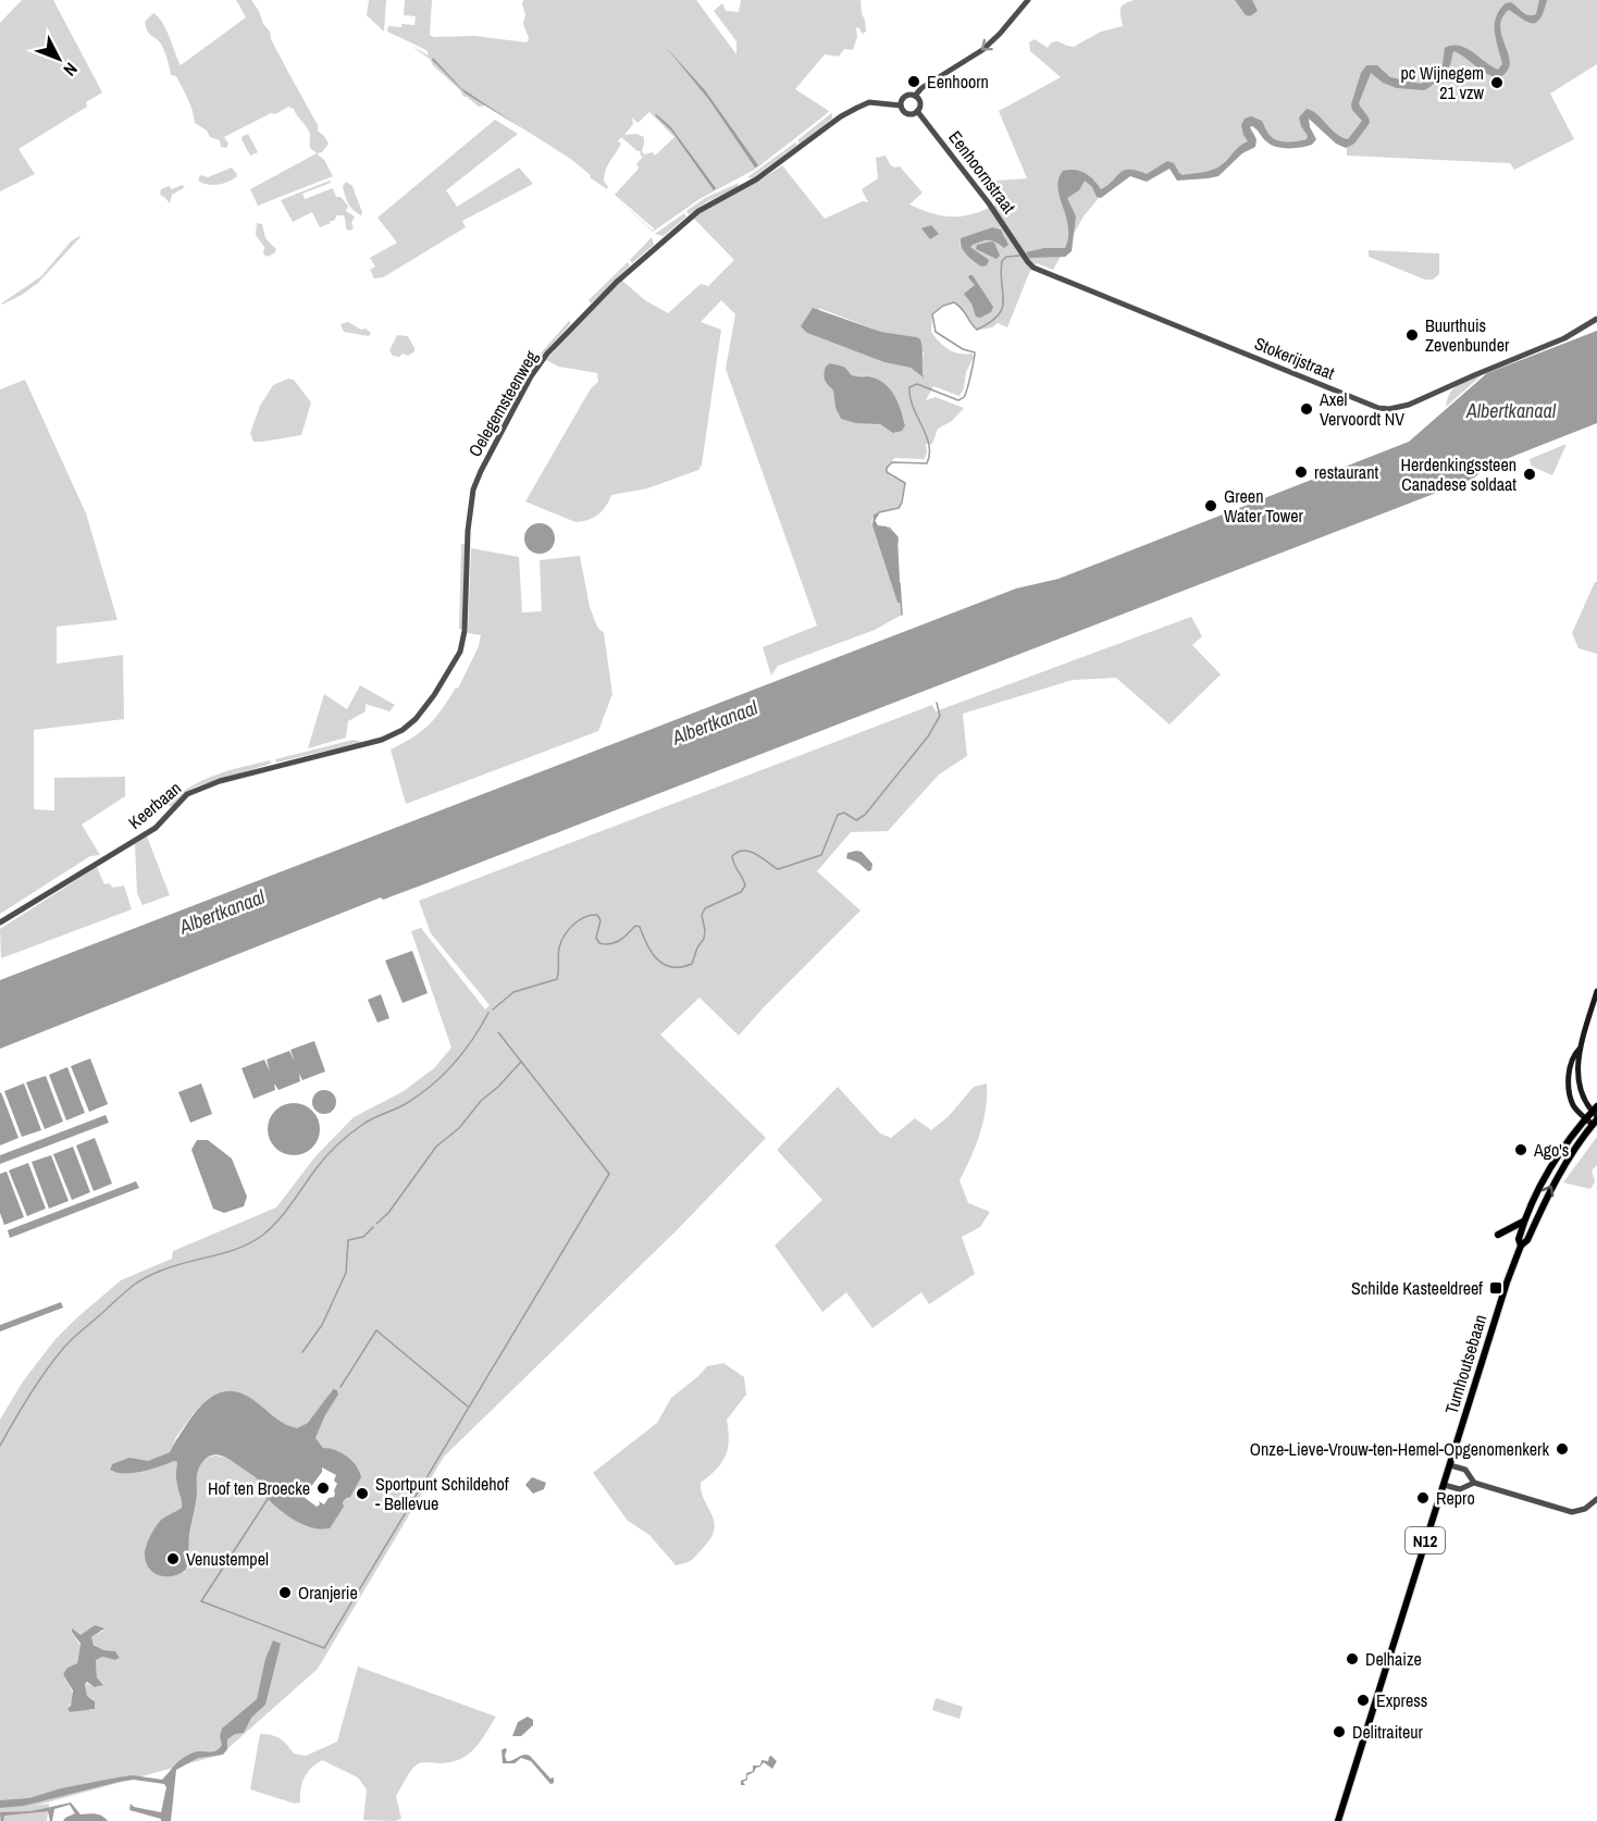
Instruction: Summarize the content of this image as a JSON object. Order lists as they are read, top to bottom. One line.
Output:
{"streets":{"main road":["Turnhoutsebaan","N12"],"street":["Eenhoornstraat","Stokerijstraat","Oelegemsteenweg","Keerbaan"]},"crossings":[["Eenhoornstraat","Stokerijstraat"],["Eenhoornstraat","Oelegemsteenweg"],["Oelegemsteenweg","Keerbaan"],["Turnhoutsebaan","N12"]],"water":["Albertkanaal"],"places":{"other":["Eenhoorn","pc Wijnegem 21 vzw","Buurthuis Zevenbunder","Axel Vervoordt NV","restaurant","Herdenkingssteen Canadese soldaat","Green Water Tower","Ago's","Onze-Lieve-Vrouw-ten-Hemel-Opgenomenkerk","Hof ten Broecke","Sportpunt Schildehof - Bellevue","Repro","Venustempel","Oranjerie","Delhaize","Express","Delitraiteur"],"transit":["Schilde Kasteeldreef"]},"north":"bottom right"}
